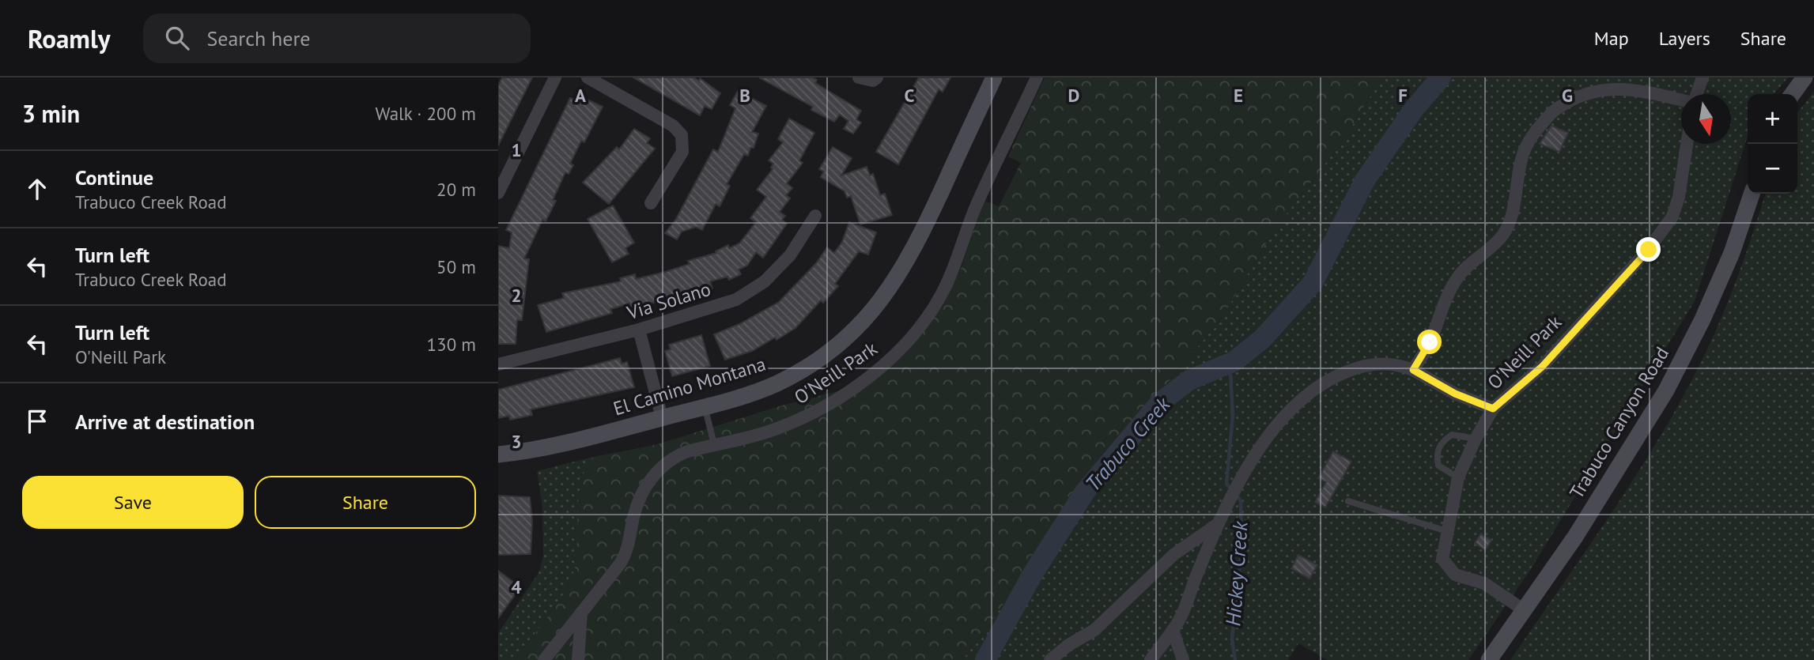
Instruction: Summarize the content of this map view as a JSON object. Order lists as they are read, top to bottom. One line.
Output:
{"streets":{"street":["Via Solano","O'Neill Park","El Camino Montana","Trabuco Canyon Road"]},"crossings":[["O'Neill Park","Trabuco Canyon Road"]],"water":["Trabuco Creek","Hickey Creek"],"north":"bottom","page":{"header":"Roamly","search":"Search here","nav":["Map","Layers","Share"],"heading":["3 min","Walk · 200 m"],"map_buttons":["+","−"],"list":[["Continue","Trabuco Creek Road","20 m"],["Turn left","Trabuco Creek Road","50 m"],["Turn left","O'Neill Park","130 m"],"Arrive at destination"],"buttons":["Save","Share"]},"grid":{"columns":["A","B","C","D","E","F","G"],"rows":["1","2","3","4"]}}
